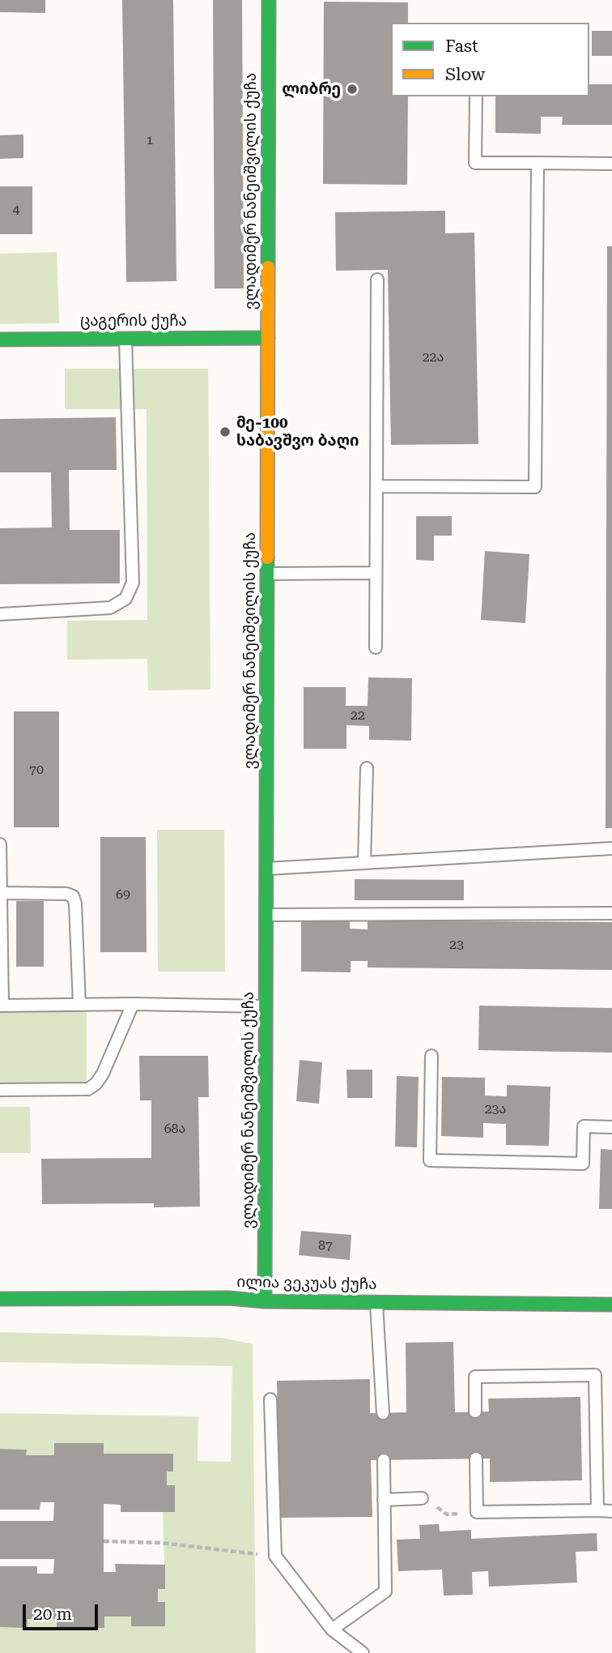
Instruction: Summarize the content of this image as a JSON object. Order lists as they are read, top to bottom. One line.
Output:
{"streets":{"street":["ვლადიმერ ნანეიშვილის ქუჩა","ცაგერის ქუჩა","ილია ვეკუას ქუჩა"]},"crossings":[["ვლადიმერ ნანეიშვილის ქუჩა","ცაგერის ქუჩა"],["ვლადიმერ ნანეიშვილის ქუჩა","ილია ვეკუას ქუჩა"]],"places":["ლიბრე","მე-100 საბავშვო ბაღი"],"house_numbers":["1","4","22ა","22","70","69","23","23ა","68ა","87"],"legend":["Fast","Slow"],"scale_bar":"20 m"}
